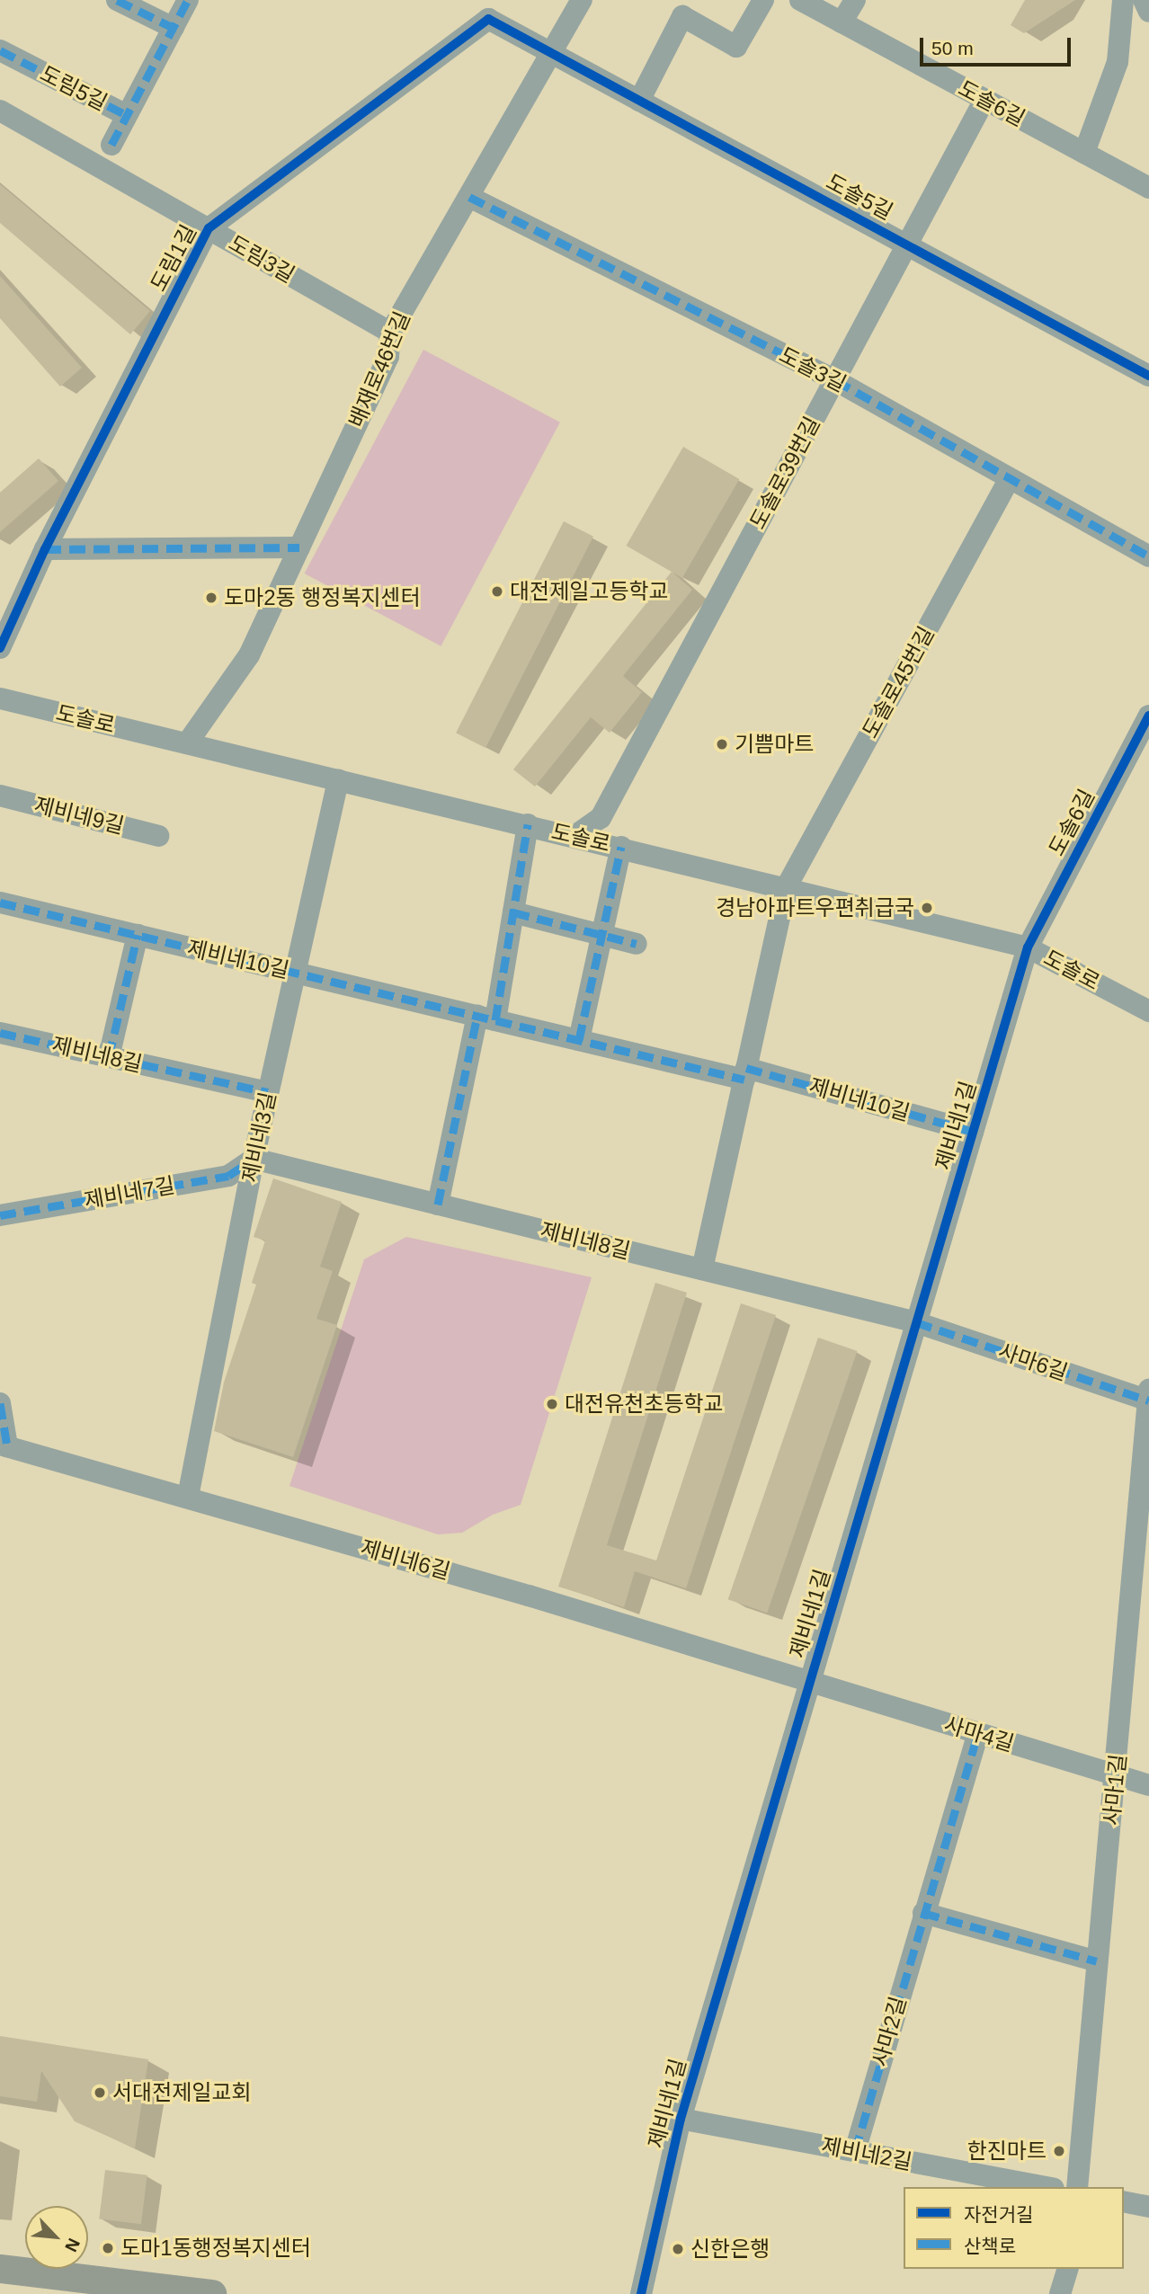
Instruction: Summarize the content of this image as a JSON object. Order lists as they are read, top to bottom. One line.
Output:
{"streets":{"street":["도림5길","도솔6길","도솔5길","도림1길","도림3길","배재로46번길","도솔3길","도솔로39번길","도솔로45번길","도솔로","제비네9길","제비네10길","제비네8길","제비네1길","제비네3길","제비네7길","사마6길","제비네6길","사마4길","사마1길","사마2길","제비네2길"]},"crossings":[["도솔6길","도솔로39번길"],["도솔6길","도솔로"],["도솔6길","제비네1길"],["도솔5길","도림1길"],["도솔5길","배재로46번길"],["도솔5길","도솔로39번길"],["도림1길","도림3길"],["도림1길","배재로46번길"],["도림3길","배재로46번길"],["배재로46번길","도솔3길"],["배재로46번길","도솔로"],["도솔3길","도솔로39번길"],["도솔3길","도솔로45번길"],["도솔로39번길","도솔로"],["도솔로45번길","도솔로"],["도솔로","제비네1길"],["도솔로","제비네3길"],["제비네10길","제비네1길"],["제비네10길","제비네3길"],["제비네8길","제비네1길"],["제비네8길","제비네3길"],["제비네8길","제비네7길"],["제비네8길","사마6길"],["제비네1길","사마6길"],["제비네1길","제비네6길"],["제비네1길","사마4길"],["제비네1길","제비네2길"],["제비네3길","제비네7길"],["제비네3길","제비네6길"],["사마6길","사마1길"],["제비네6길","사마4길"],["사마4길","사마1길"],["사마4길","사마2길"],["사마2길","제비네2길"]],"places":["대전제일고등학교","도마2동 행정복지센터","기쁨마트","경남아파트우편취급국","대전유천초등학교","서대전제일교회","한진마트","도마1동행정복지센터","신한은행"],"legend":["자전거길","산책로"],"scale_bar":"50 m","north":"bottom right"}
